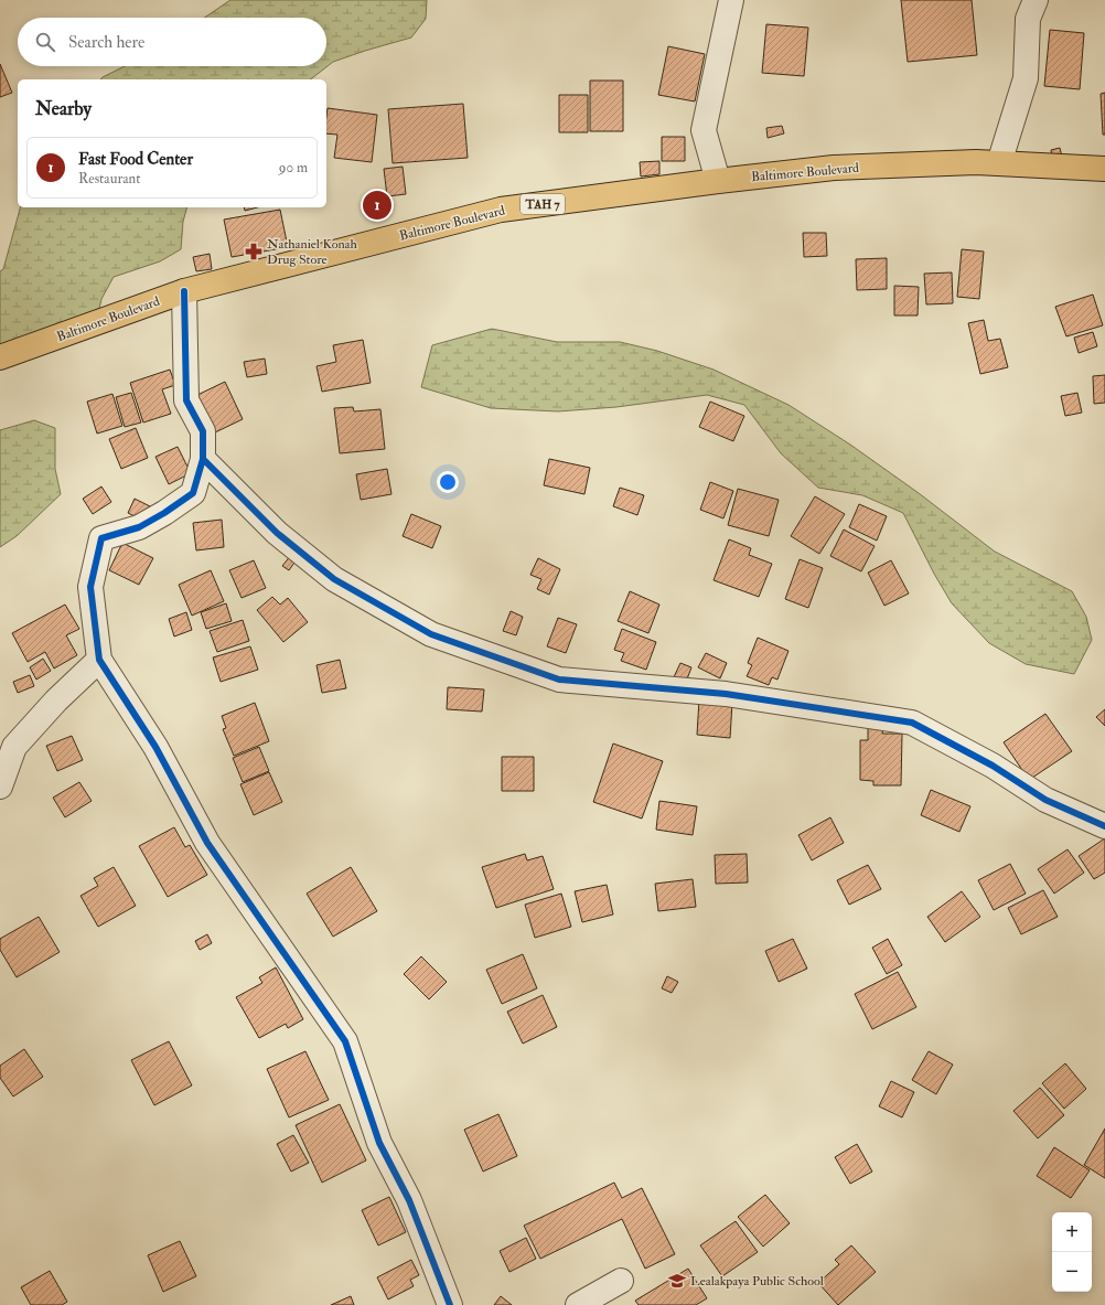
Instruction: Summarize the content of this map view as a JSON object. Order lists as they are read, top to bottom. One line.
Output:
{"streets":{"highway":["Baltimore Boulevard","TAH 7"]},"places":{"pharmacy":["Nathaniel Konah Drug Store"],"school or university":["Lealakpaya Public School"]},"page":{"search":"Search here","heading":"Nearby","list":[{"mark":"1","name":"Fast Food Center","note":"Restaurant","value":"90 m"}],"pins":"1","map_buttons":["+","−"]}}
